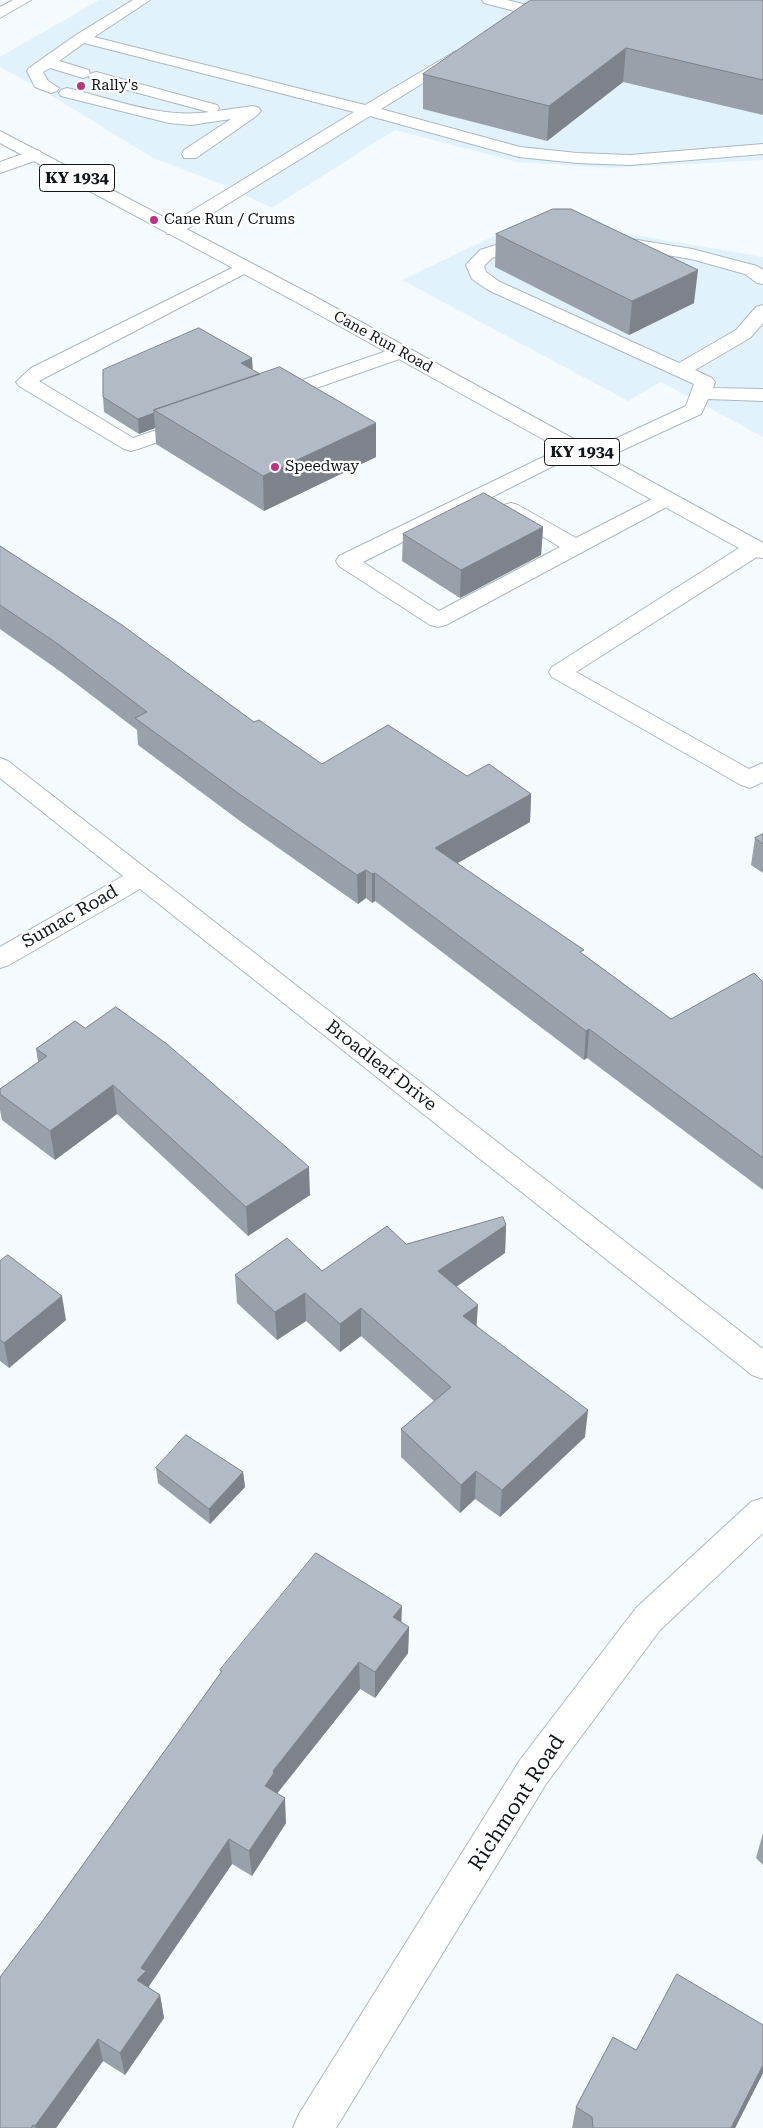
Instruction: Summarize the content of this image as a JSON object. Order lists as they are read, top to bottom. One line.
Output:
{"streets":{"main road":["KY 1934","Cane Run Road","Sumac Road","Broadleaf Drive","Richmont Road"]},"crossings":[["Sumac Road","Broadleaf Drive"]],"places":["Rally's","Cane Run / Crums","Speedway"]}
